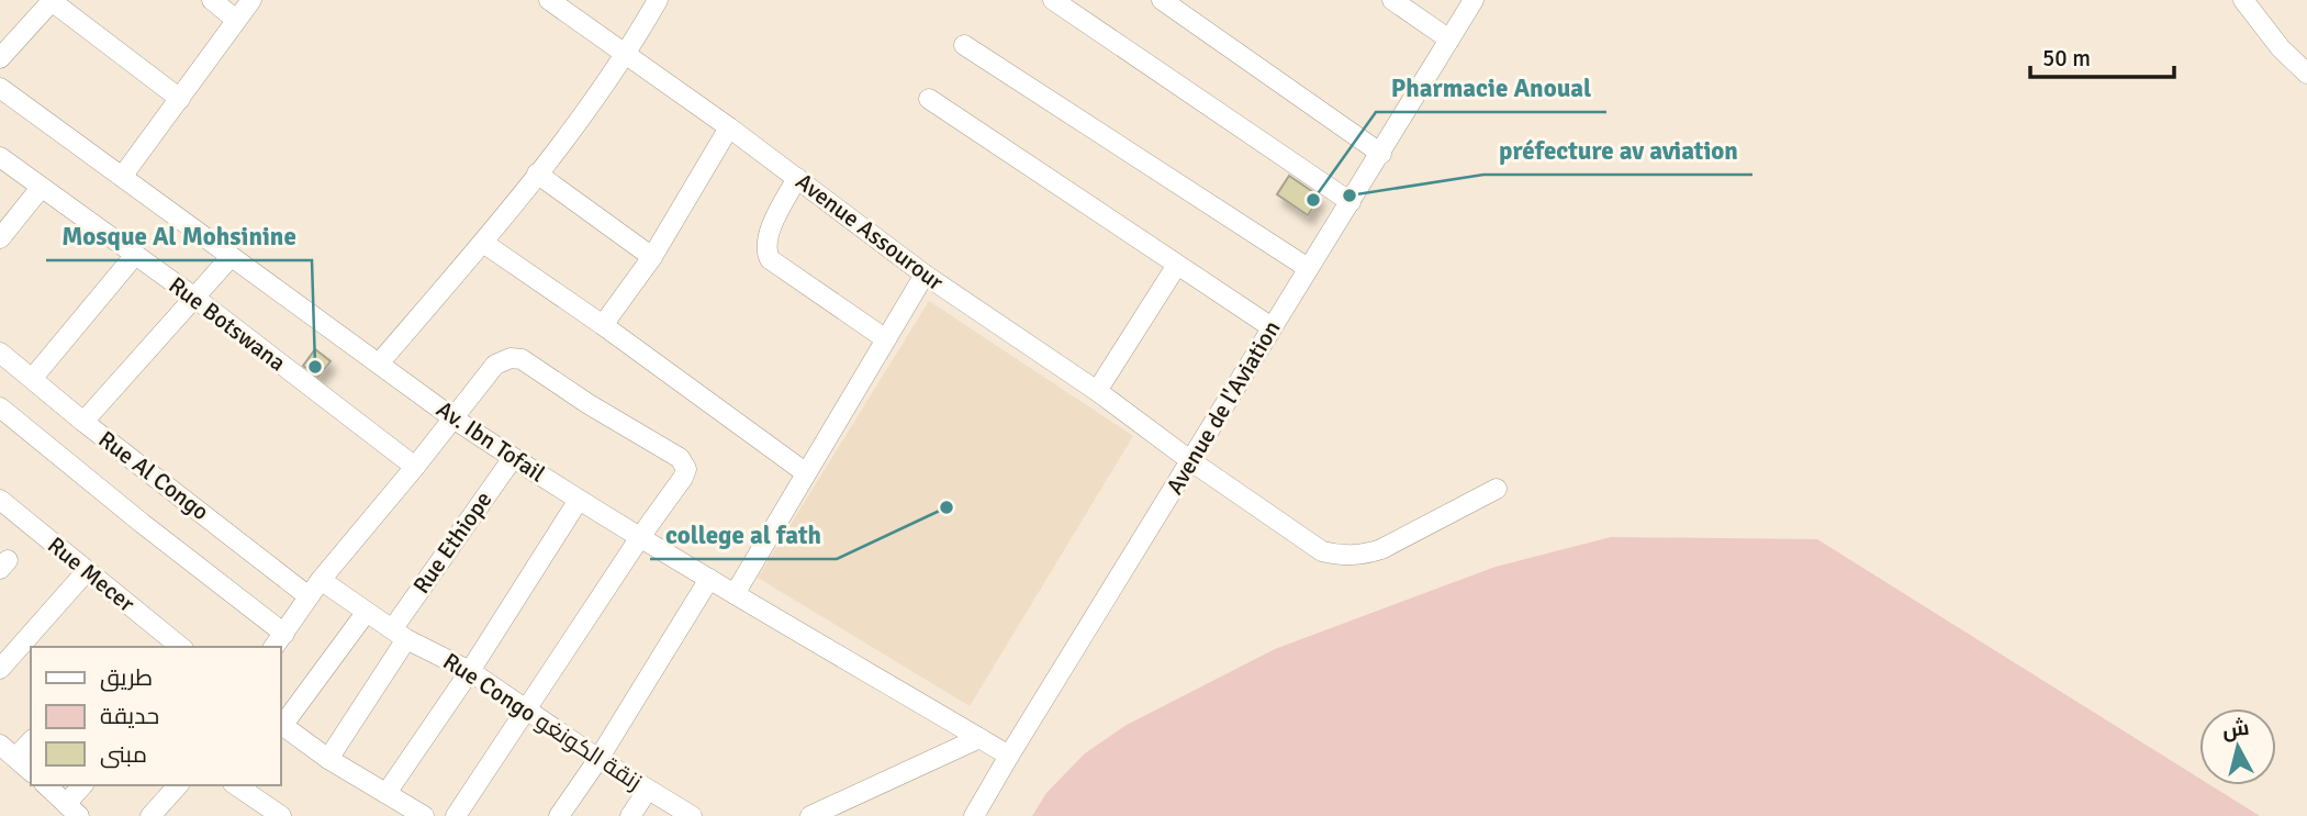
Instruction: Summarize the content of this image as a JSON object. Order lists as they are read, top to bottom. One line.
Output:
{"streets":{"street":["Avenue Assourour","Rue Botswana","Avenue de l'Aviation","Av. Ibn Tofail","Rue Al Congo","Rue Ethiope","Rue Mecer","Rue Congo زنقة الكونغو"]},"crossings":[["Avenue Assourour","Avenue de l'Aviation"],["Avenue de l'Aviation","Av. Ibn Tofail"],["Av. Ibn Tofail","Rue Ethiope"],["Rue Ethiope","Rue Congo زنقة الكونغو"]],"places":["préfecture av aviation","Pharmacie Anoual","Mosque Al Mohsinine","college al fath"],"legend":["طريق","حديقة","مبنى"],"scale_bar":"50 m","north":"top"}
